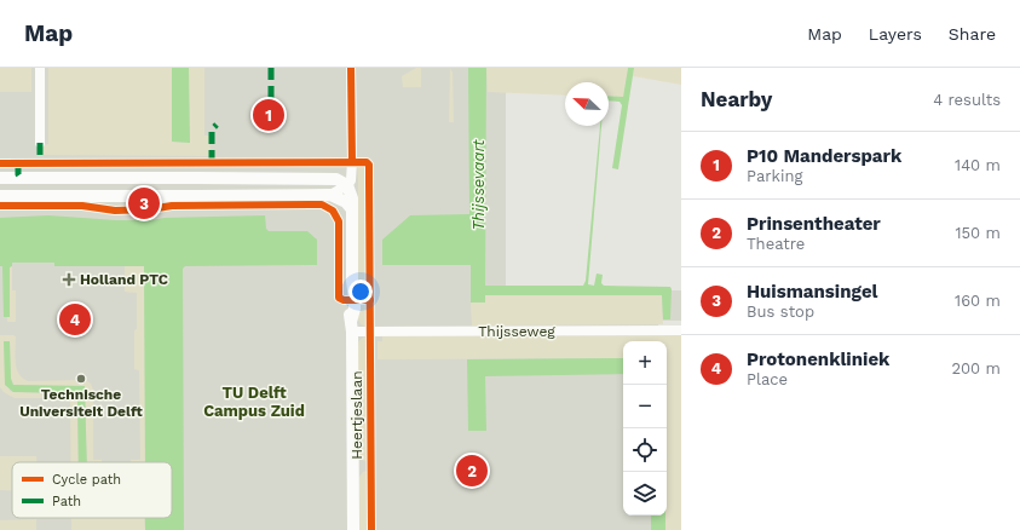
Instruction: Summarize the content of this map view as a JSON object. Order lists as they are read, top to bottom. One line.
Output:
{"streets":{"street":["Thijsseweg","Heertjeslaan"]},"crossings":[["Thijsseweg","Heertjeslaan"]],"districts":["TU Delft Campus Zuid"],"water":["Thijssevaart"],"places":{"health":["Holland PTC"],"other":["Technische Universiteit Delft"]},"legend":["Cycle path","Path"],"north":"top left","page":{"header":"Map","nav":["Map","Layers","Share"],"heading":["Nearby","4 results"],"pins":["1","3","4","2"],"list":[{"mark":"1","name":"P10 Manderspark","note":"Parking","value":"140 m"},{"mark":"2","name":"Prinsentheater","note":"Theatre","value":"150 m"},{"mark":"3","name":"Huismansingel","note":"Bus stop","value":"160 m"},{"mark":"4","name":"Protonenkliniek","note":"Place","value":"200 m"}],"map_buttons":["+","−"]}}
